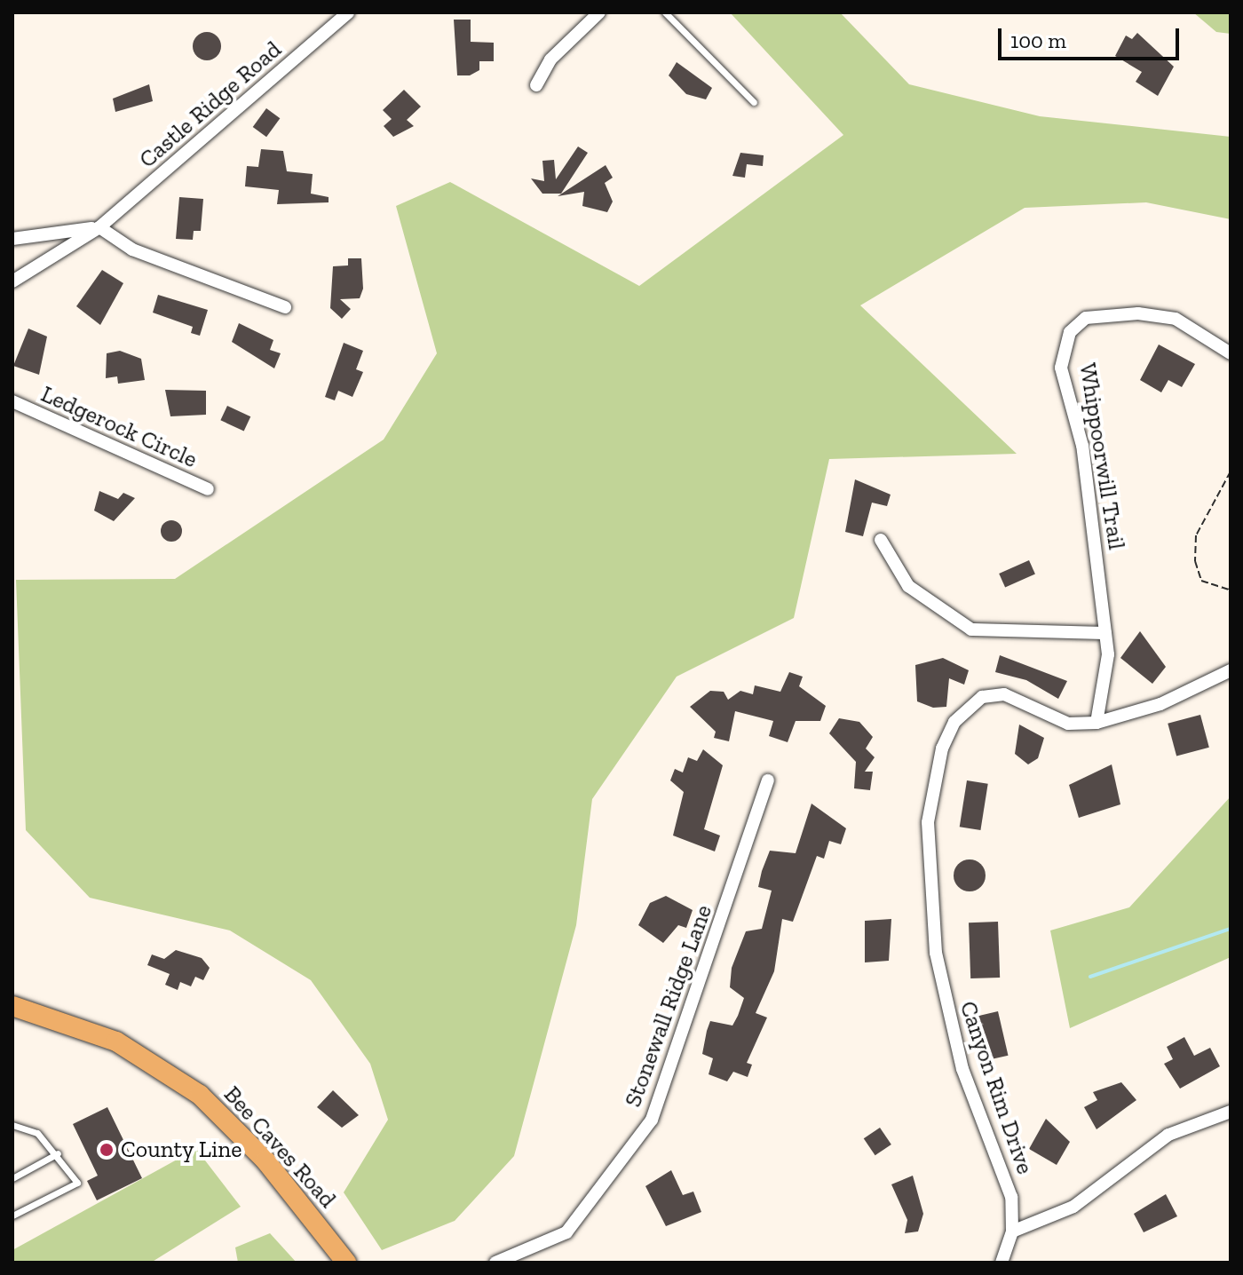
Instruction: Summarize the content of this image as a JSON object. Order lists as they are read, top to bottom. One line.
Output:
{"streets":{"main road":["Bee Caves Road"],"street":["Castle Ridge Road","Ledgerock Circle","Whippoorwill Trail","Stonewall Ridge Lane","Canyon Rim Drive"]},"crossings":[["Whippoorwill Trail","Canyon Rim Drive"]],"places":["County Line"],"scale_bar":"100 m"}
